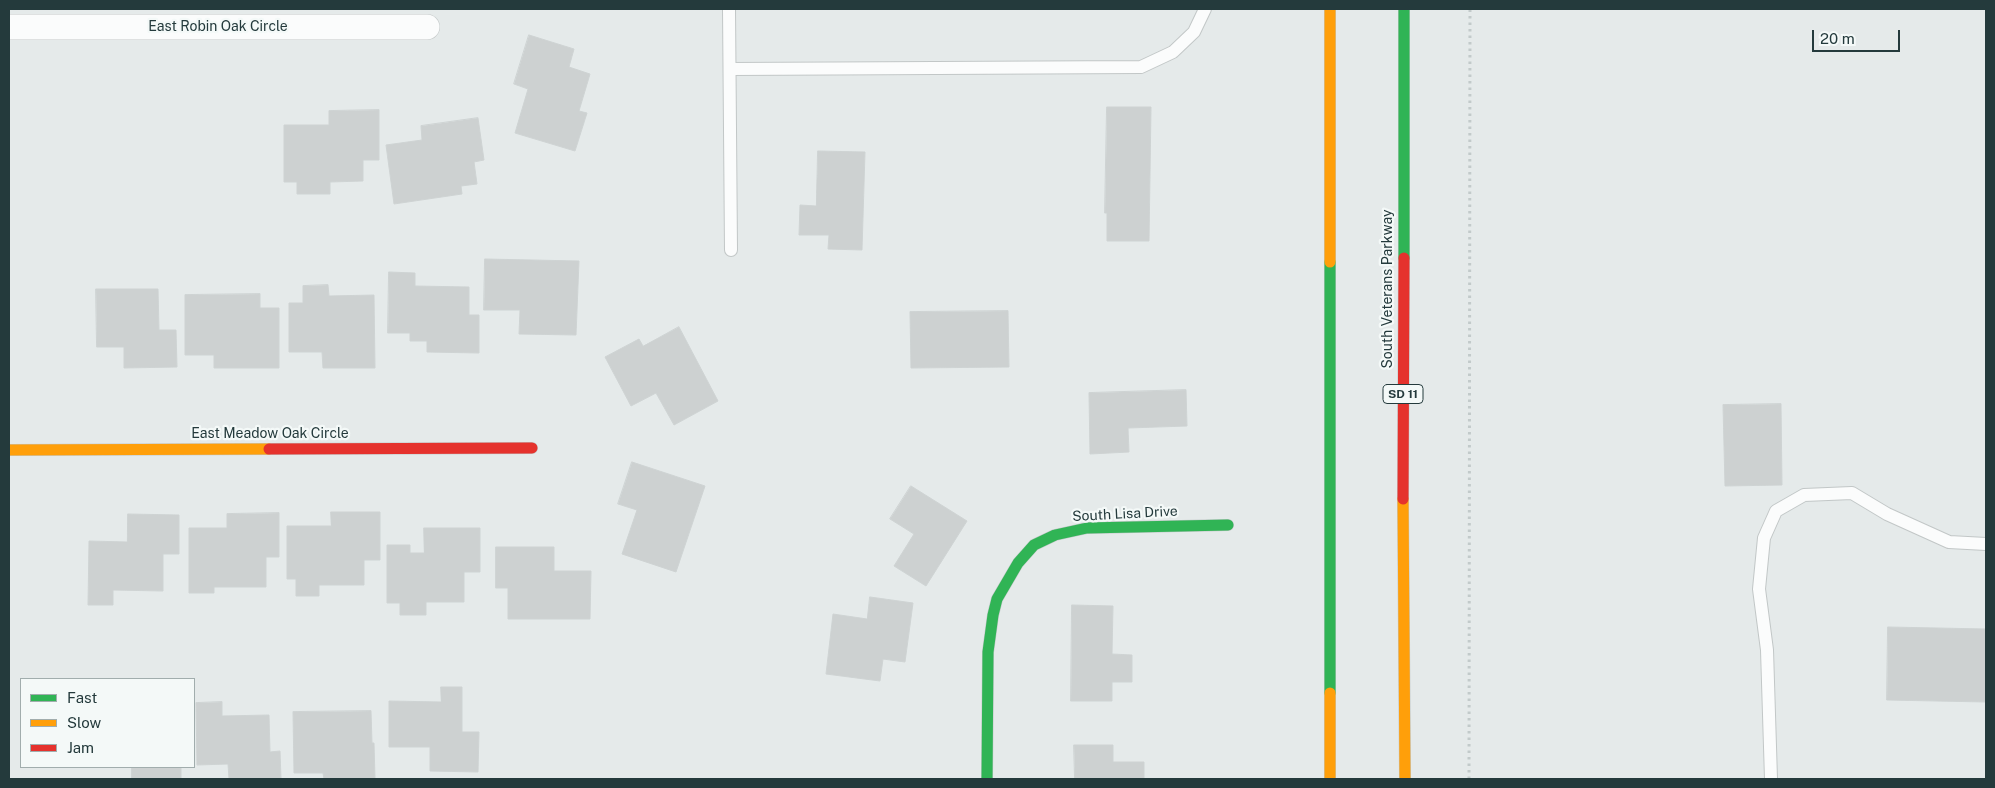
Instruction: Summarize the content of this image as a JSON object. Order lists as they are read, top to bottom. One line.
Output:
{"streets":{"main road":["South Veterans Parkway","SD 11","East Meadow Oak Circle","South Lisa Drive"],"street":["East Robin Oak Circle"]},"legend":["Fast","Slow","Jam"],"scale_bar":"20 m"}
